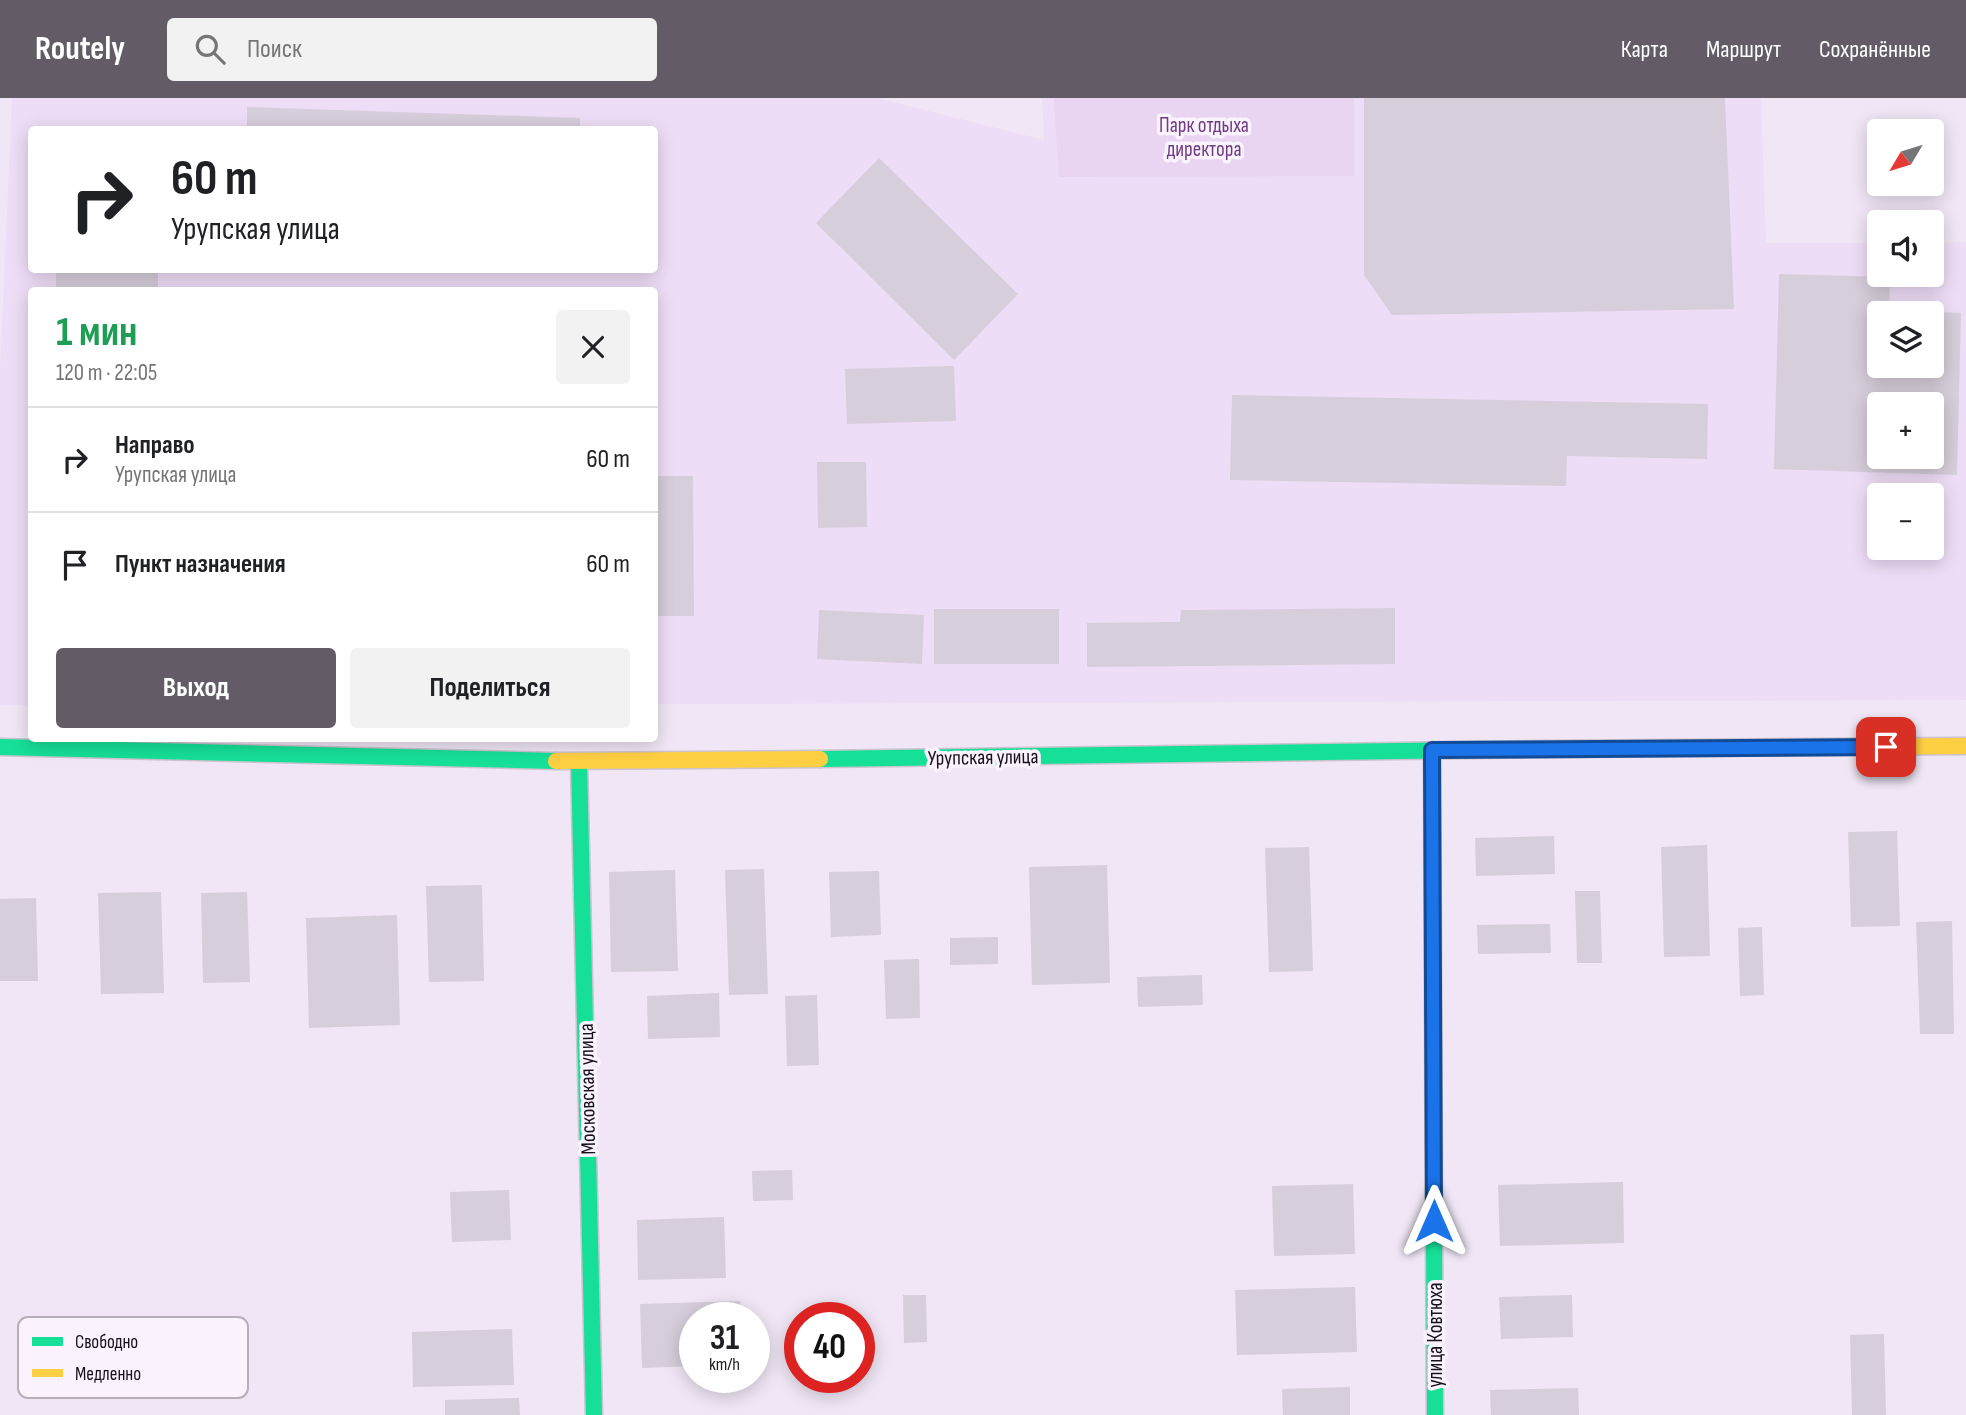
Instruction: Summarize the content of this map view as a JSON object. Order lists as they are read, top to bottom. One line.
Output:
{"streets":{"street":["Урупская улица","Московская улица","улица Ковтюха"]},"crossings":[["Урупская улица","Московская улица"],["Урупская улица","улица Ковтюха"]],"parks":["Парк отдыха директора"],"legend":["Свободно","Медленно"],"north":"bottom left","page":{"header":"Routely","search":"Поиск","nav":["Карта","Маршрут","Сохранённые"],"map_buttons":["+","−"],"turn":["60 m","Урупская улица"],"heading":["1 мин","120 m · 22:05"],"list":[{"name":"Направо","note":"Урупская улица","value":"60 m"},{"name":"Пункт назначения","value":"60 m"}],"buttons":["Выход","Поделиться"],"speed":"31 km/h","limit":"40"}}
